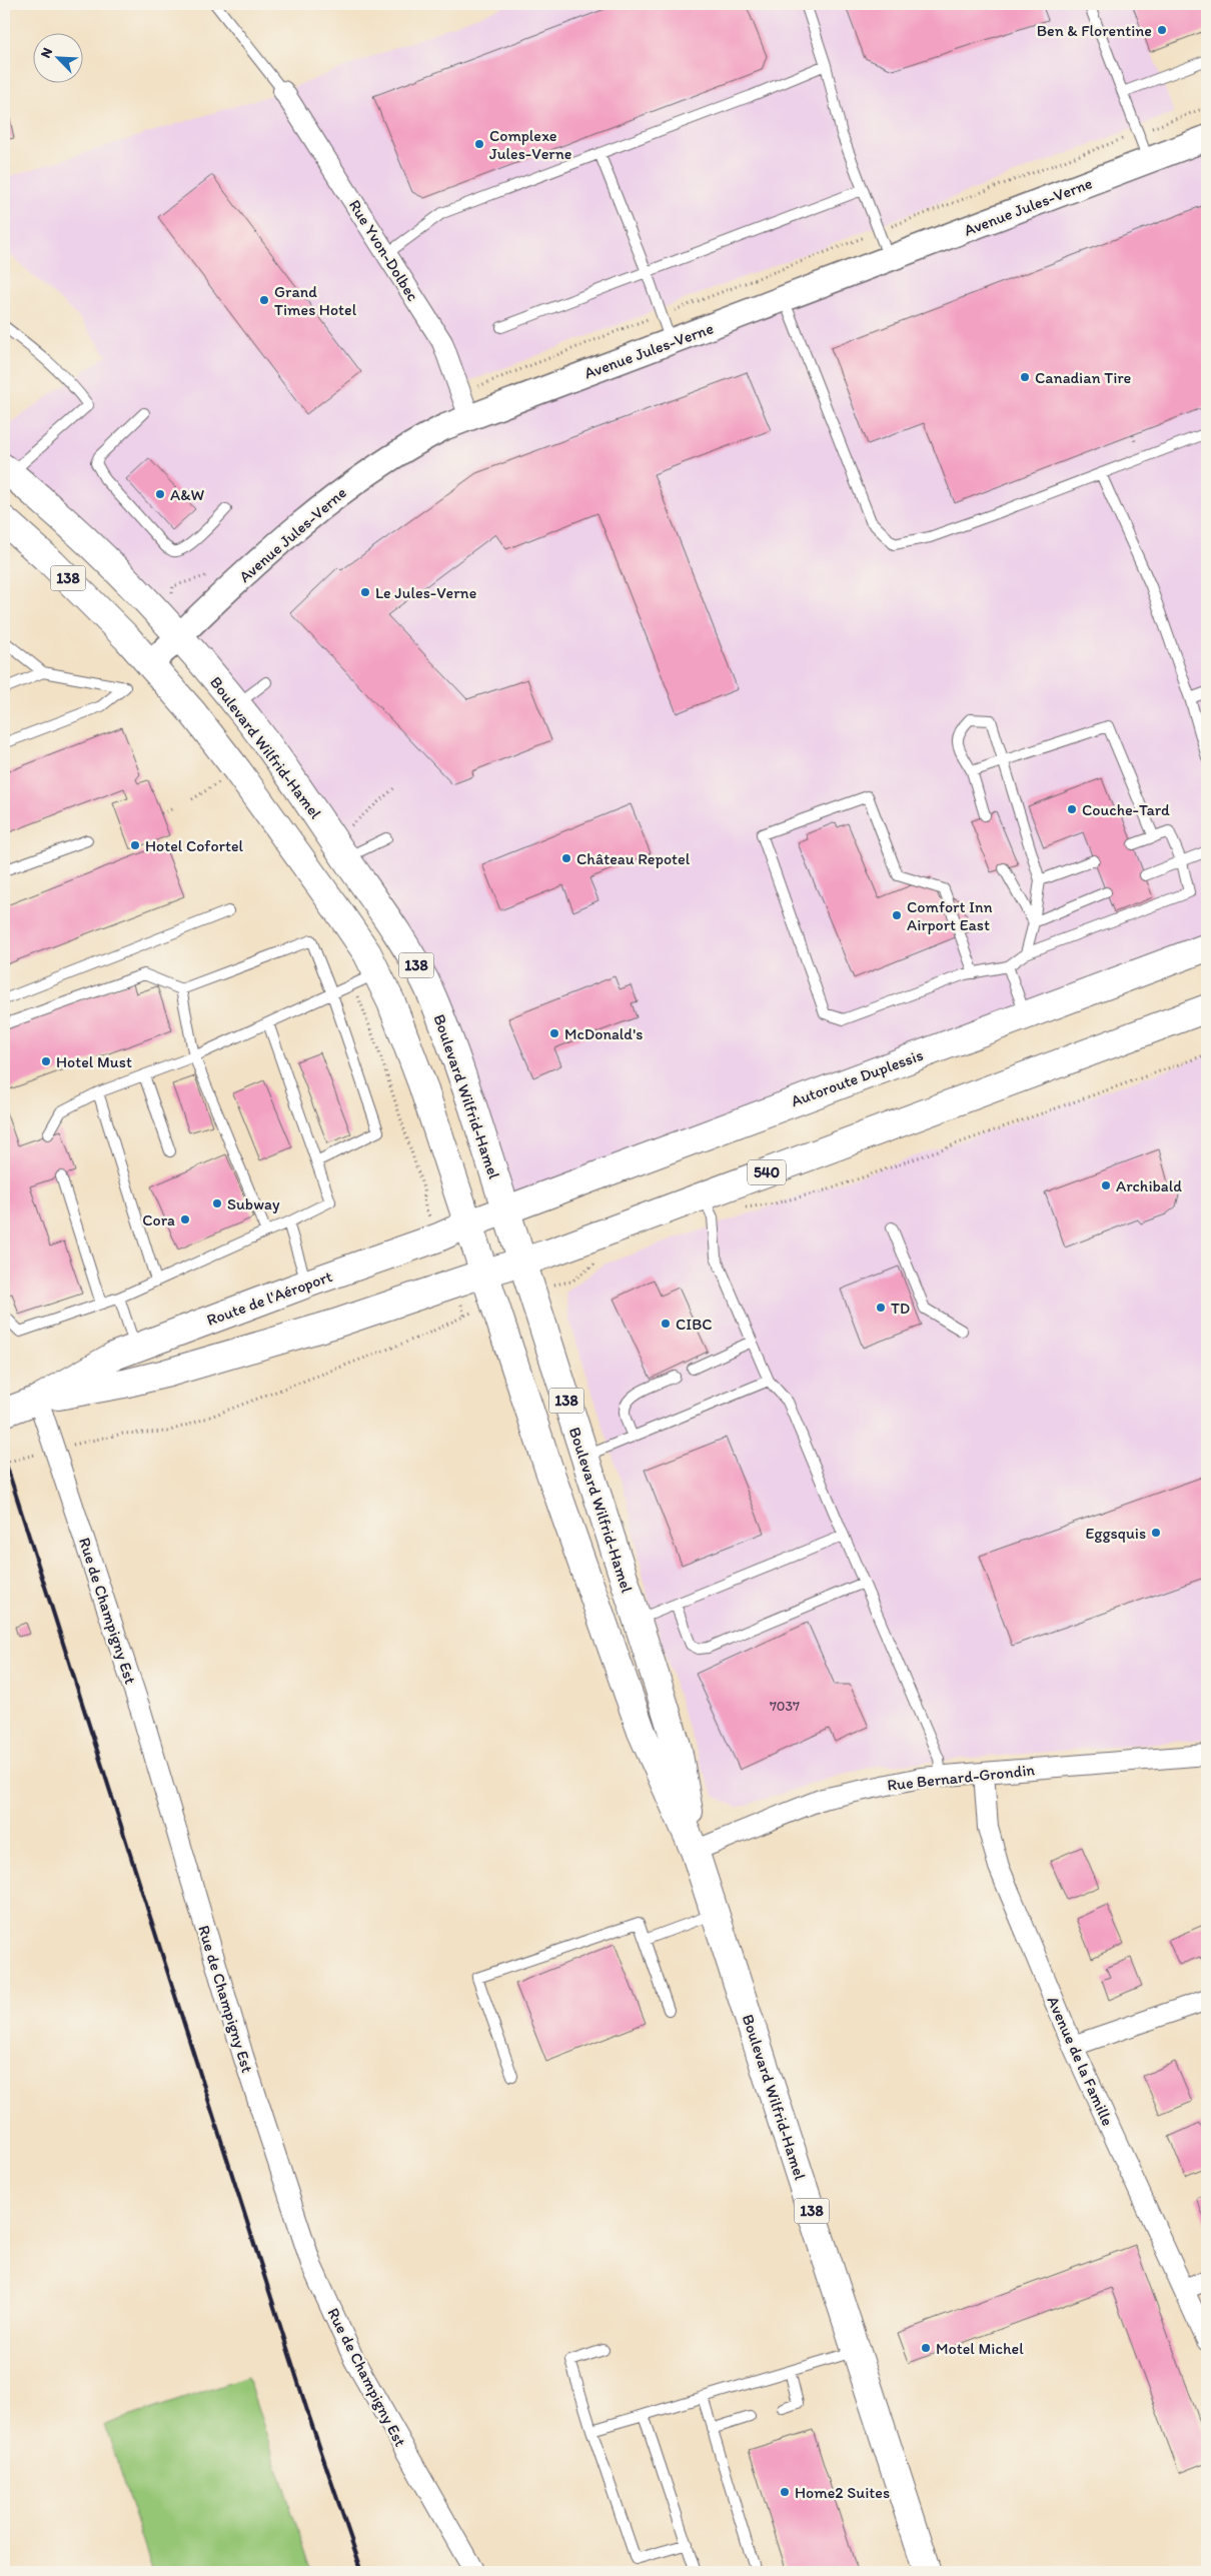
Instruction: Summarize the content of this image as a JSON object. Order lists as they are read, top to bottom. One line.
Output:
{"streets":{"main road":["138","Boulevard Wilfrid-Hamel","Autoroute Duplessis","540","Route de l'Aéroport"],"street":["Avenue Jules-Verne","Rue Yvon-Dolbec","Rue de Champigny Est","Rue Bernard-Grondin","Avenue de la Famille"]},"crossings":[["Avenue Jules-Verne","Rue Yvon-Dolbec"],["Avenue Jules-Verne","Boulevard Wilfrid-Hamel"],["Boulevard Wilfrid-Hamel","Autoroute Duplessis"],["Boulevard Wilfrid-Hamel","540"],["Boulevard Wilfrid-Hamel","Route de l'Aéroport"],["Boulevard Wilfrid-Hamel","Rue Bernard-Grondin"],["Autoroute Duplessis","Route de l'Aéroport"],["540","Route de l'Aéroport"],["Route de l'Aéroport","Rue de Champigny Est"],["Rue Bernard-Grondin","Avenue de la Famille"]],"places":["Ben & Florentine","Complexe Jules-Verne","Grand Times Hotel","Canadian Tire","A&W","Le Jules-Verne","Couche-Tard","Hotel Cofortel","Château Repotel","Comfort Inn Airport East","McDonald's","Hotel Must","Archibald","Subway","Cora","TD","CIBC","Eggsquis","Motel Michel","Home2 Suites"],"house_numbers":["7037"],"north":"top left"}
